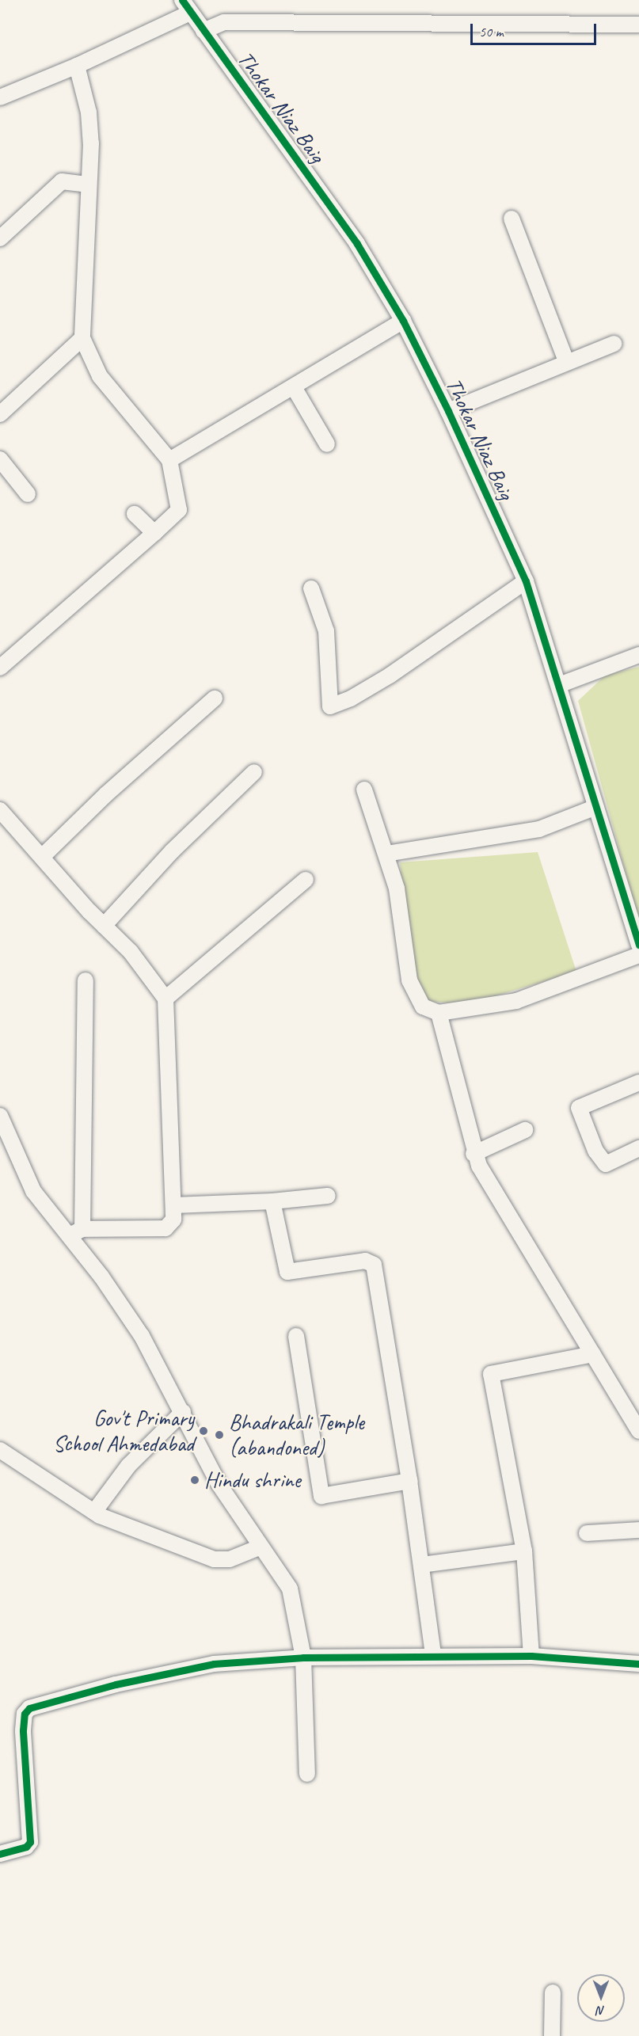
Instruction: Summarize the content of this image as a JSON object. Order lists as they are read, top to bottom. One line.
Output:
{"streets":{"street":["Thokar Niaz Baig"]},"places":["Gov't Primary School Ahmedabad","Bhadrakali Temple (abandoned)","Hindu shrine"],"scale_bar":"50 m","north":"bottom"}
